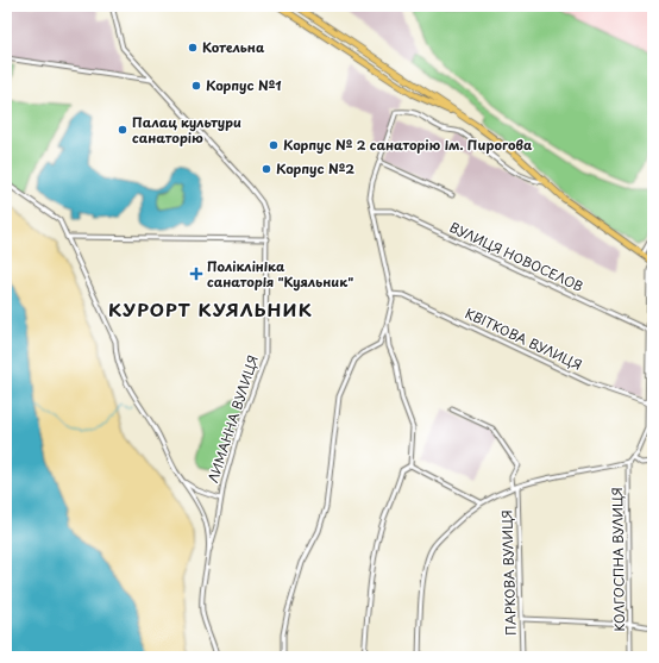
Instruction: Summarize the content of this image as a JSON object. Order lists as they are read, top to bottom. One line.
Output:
{"streets":{"street":["ВУЛИЦЯ НОВОСЕЛОВ","КВІТКОВА ВУЛИЦЯ","ЛИМАННА ВУЛИЦЯ","КОЛГОСПНА ВУЛИЦЯ","ПАРКОВА ВУЛИЦЯ"]},"districts":["КУРОРТ КУЯЛЬНИК"],"places":{"other":["Котельна","Корпус №1","Палац культури санаторію","Корпус № 2 санаторію ім. Пирогова","Корпус №2"],"health":["Поліклініка санаторія \"Куяльник\""]}}
